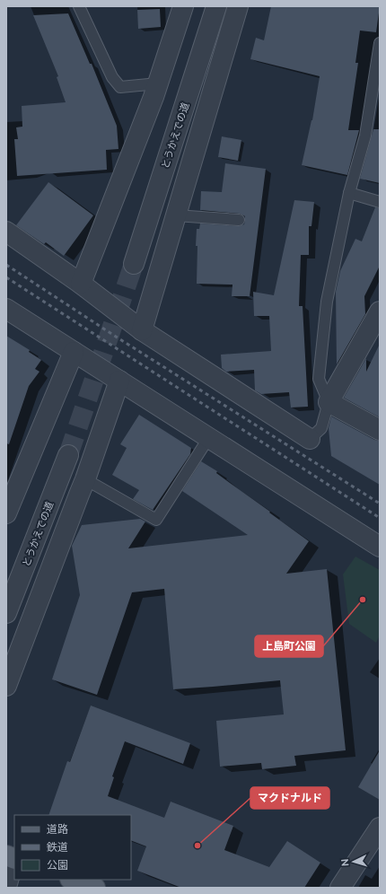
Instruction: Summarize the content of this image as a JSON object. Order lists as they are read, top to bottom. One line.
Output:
{"streets":{"street":["とうかえでの道"]},"places":["上島町公園","マクドナルド"],"legend":["道路","鉄道","公園"],"north":"left"}
